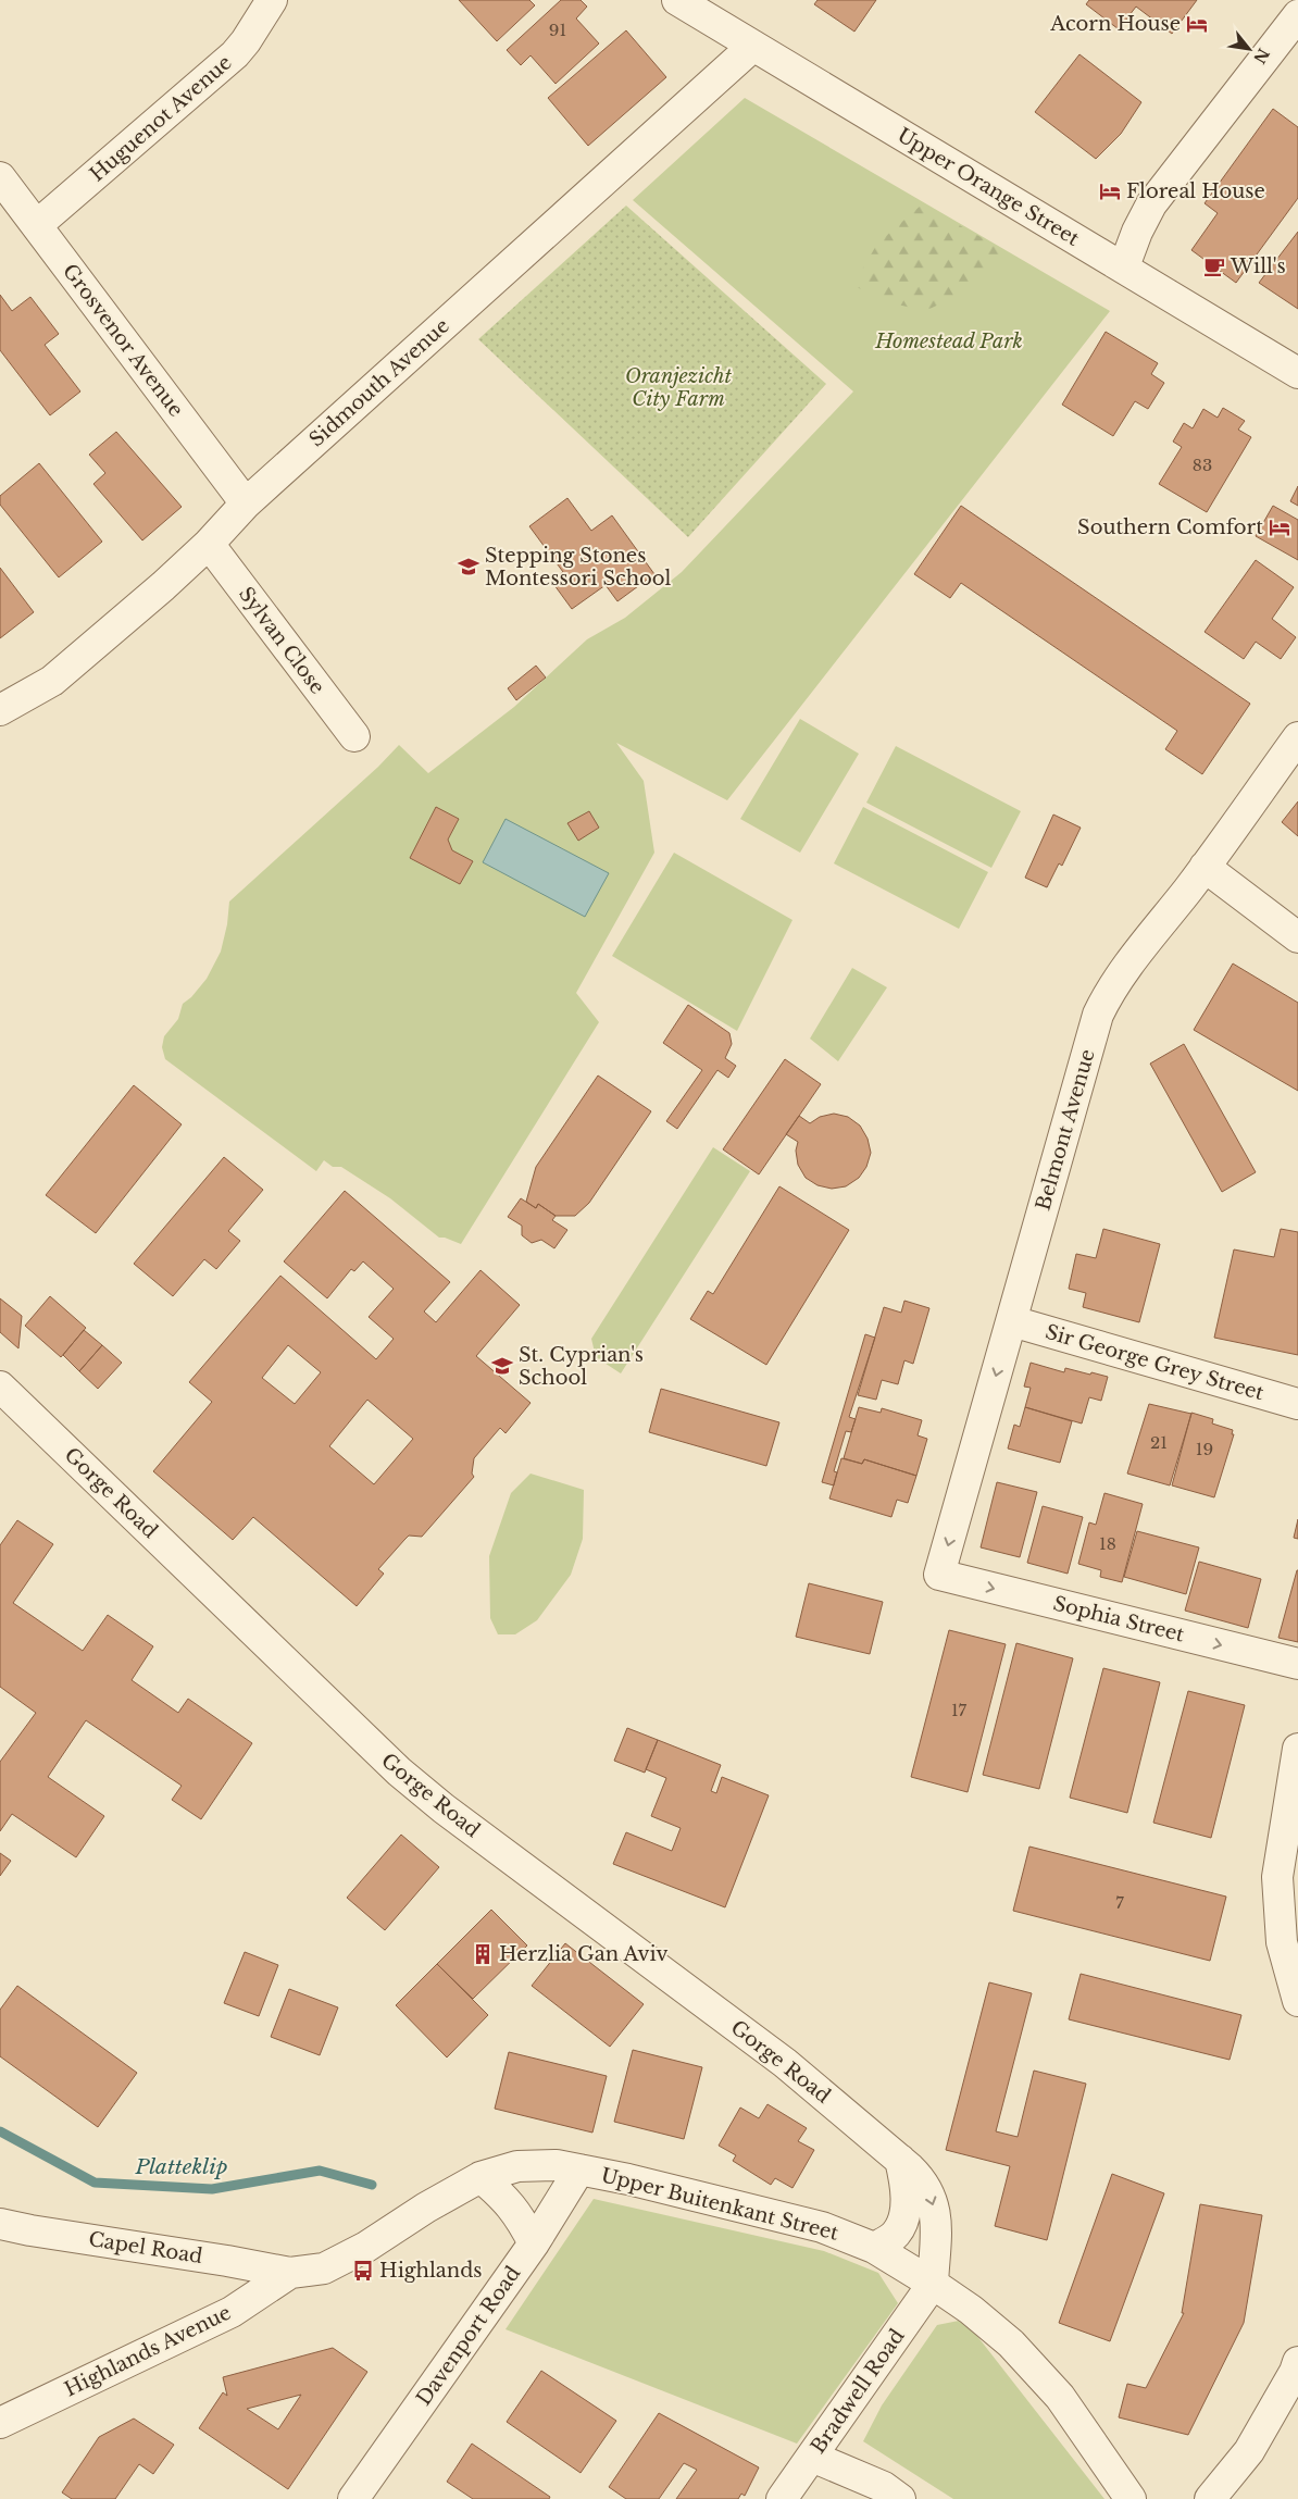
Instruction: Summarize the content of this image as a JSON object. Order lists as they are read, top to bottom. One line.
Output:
{"streets":{"street":["Huguenot Avenue","Upper Orange Street","Grosvenor Avenue","Sidmouth Avenue","Sylvan Close","Belmont Avenue","Sir George Grey Street","Gorge Road","Sophia Street","Upper Buitenkant Street","Capel Road","Davenport Road","Highlands Avenue","Bradwell Road"]},"crossings":[["Huguenot Avenue","Grosvenor Avenue"],["Upper Orange Street","Sidmouth Avenue"],["Grosvenor Avenue","Sidmouth Avenue"],["Sidmouth Avenue","Sylvan Close"],["Belmont Avenue","Sir George Grey Street"],["Belmont Avenue","Sophia Street"],["Gorge Road","Upper Buitenkant Street"],["Gorge Road","Bradwell Road"],["Upper Buitenkant Street","Capel Road"],["Upper Buitenkant Street","Davenport Road"],["Upper Buitenkant Street","Highlands Avenue"],["Upper Buitenkant Street","Bradwell Road"],["Capel Road","Highlands Avenue"]],"one_way":["Sophia Street"],"water":["Platteklip"],"parks":["Homestead Park","Oranjezicht City Farm"],"places":{"hotel":["Acorn House","Floreal House","Southern Comfort"],"cafe":["Will's"],"school or university":["Stepping Stones Montessori School","St. Cyprian's School"],"building":["Herzlia Gan Aviv"],"bus stop":["Highlands"]},"house_numbers":["91","83","21","19","18","17","7"],"north":"bottom right"}
